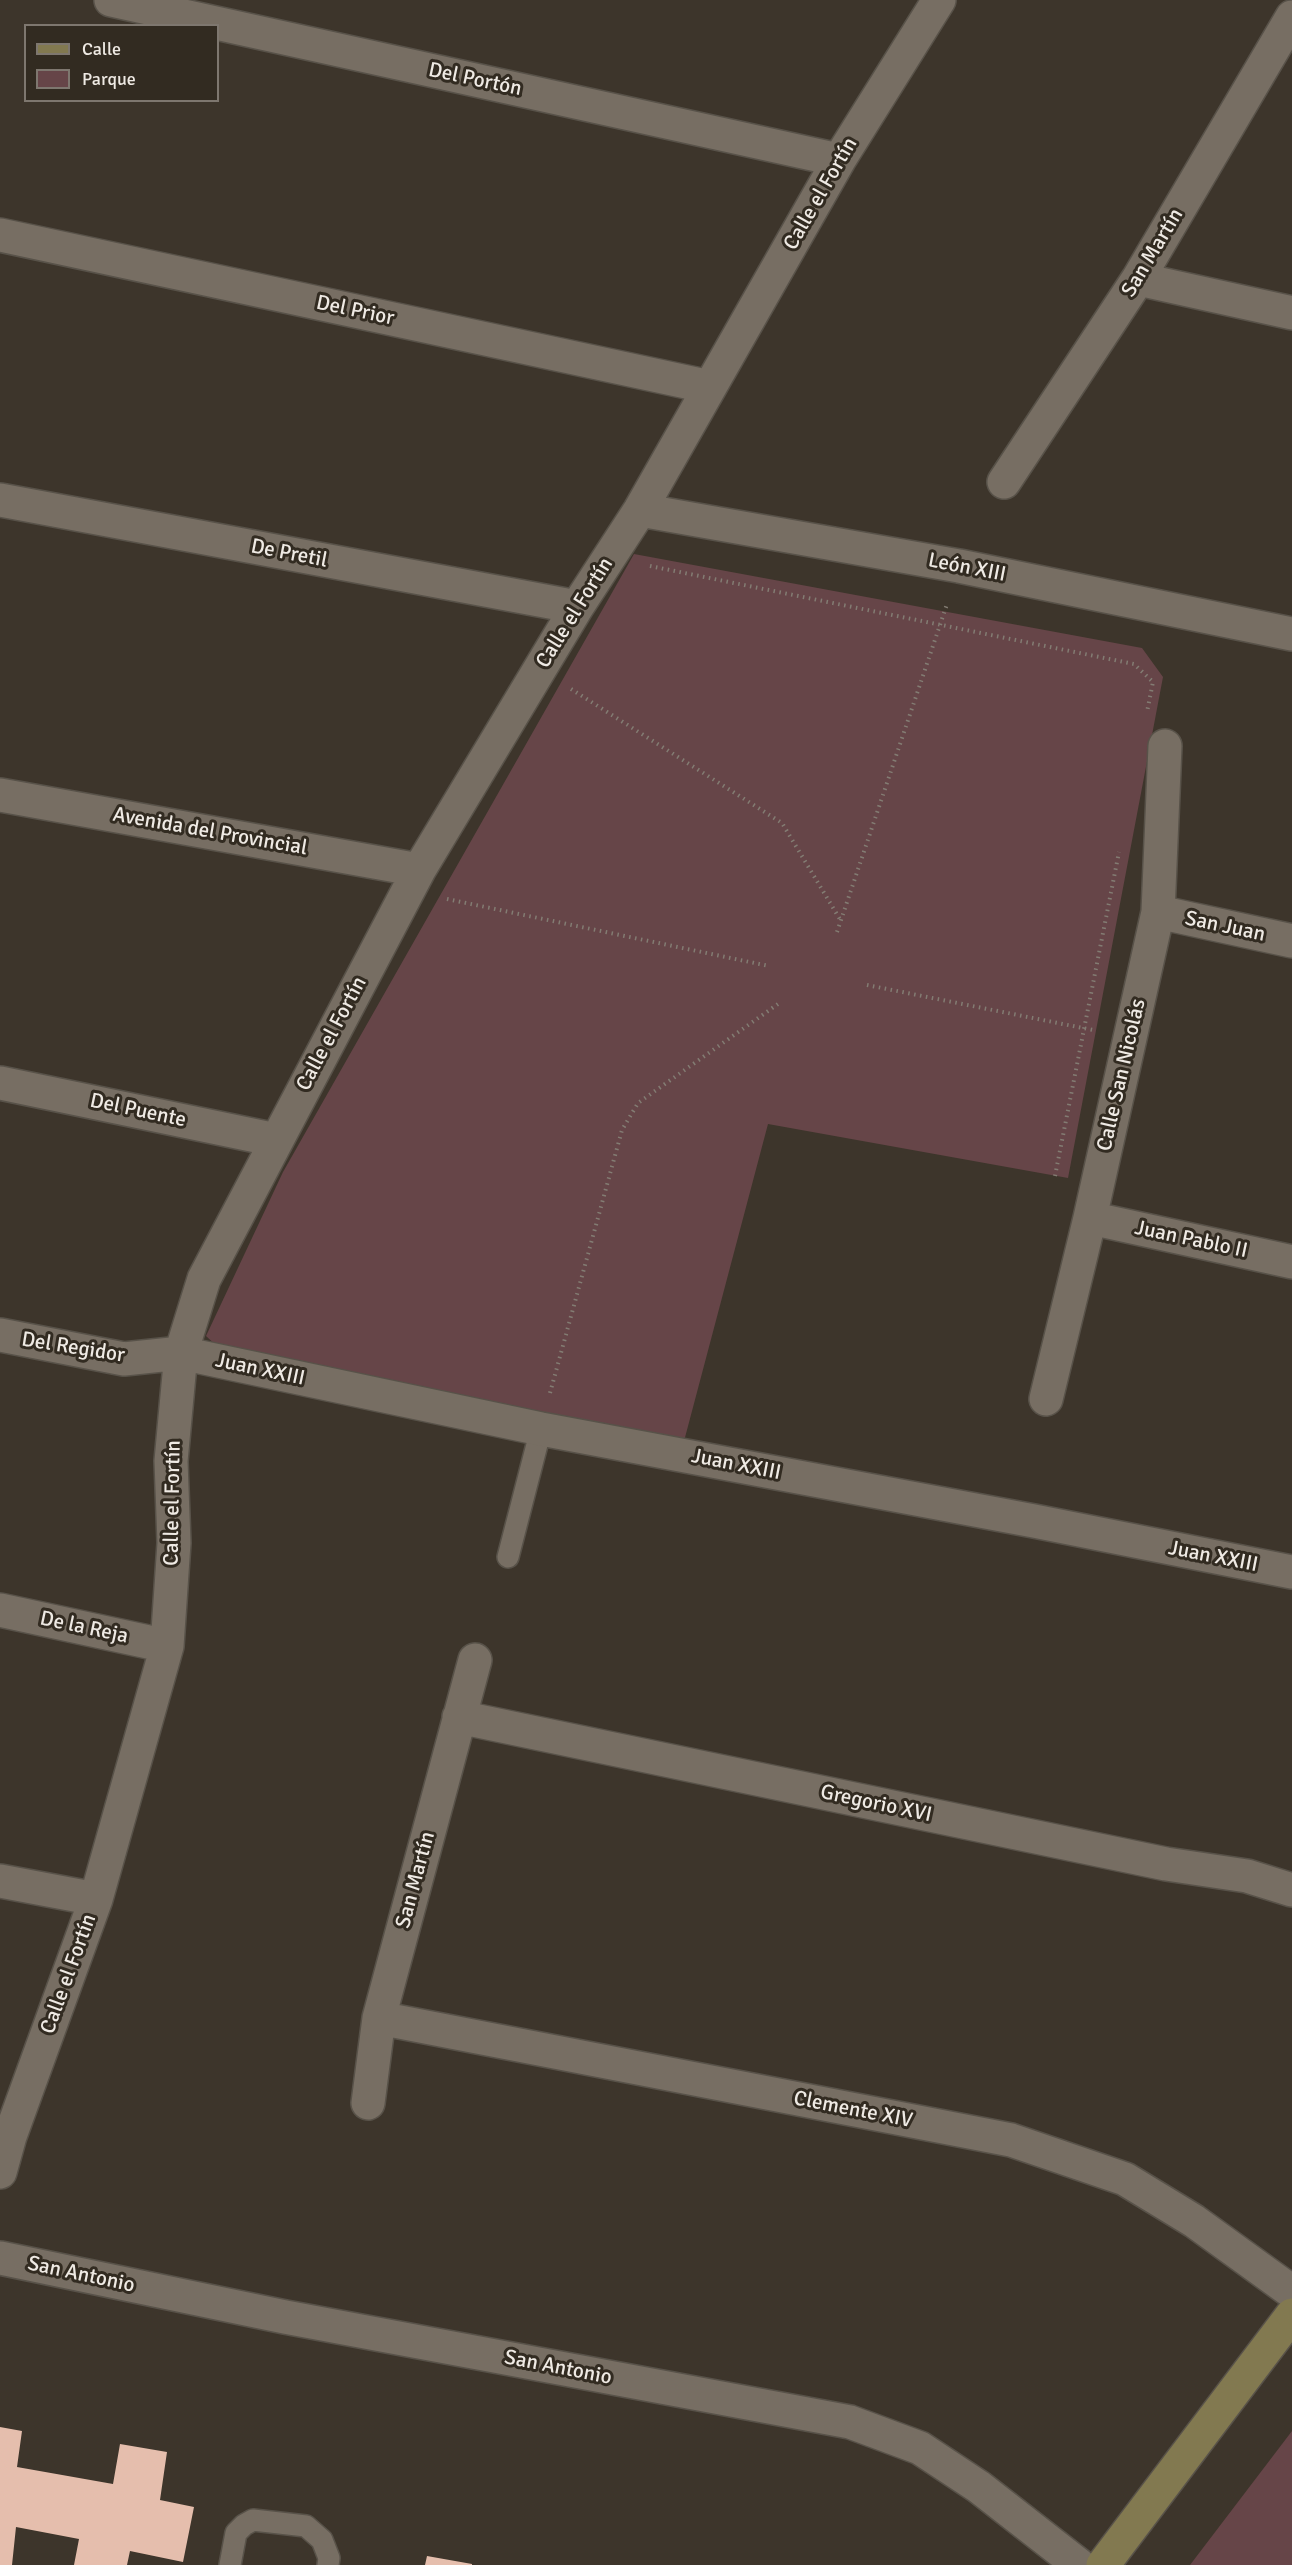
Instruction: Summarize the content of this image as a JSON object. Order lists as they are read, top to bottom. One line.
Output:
{"streets":{"street":["Del Portón","Calle el Fortín","San Martín","Del Prior","De Pretil","León XIII","Avenida del Provincial","San Juan","Calle San Nicolás","Del Puente","Juan Pablo II","Del Regidor","Juan XXIII","De la Reja","Gregorio XVI","Clemente XIV","San Antonio"]},"crossings":[["Del Portón","Calle el Fortín"],["Calle el Fortín","Del Prior"],["Calle el Fortín","De Pretil"],["Calle el Fortín","León XIII"],["Calle el Fortín","Avenida del Provincial"],["Calle el Fortín","Del Puente"],["Calle el Fortín","Del Regidor"],["Calle el Fortín","Juan XXIII"],["Calle el Fortín","De la Reja"],["San Martín","Gregorio XVI"],["San Martín","Clemente XIV"],["San Juan","Calle San Nicolás"],["Calle San Nicolás","Juan Pablo II"],["Del Regidor","Juan XXIII"]],"legend":["Calle","Parque"]}
